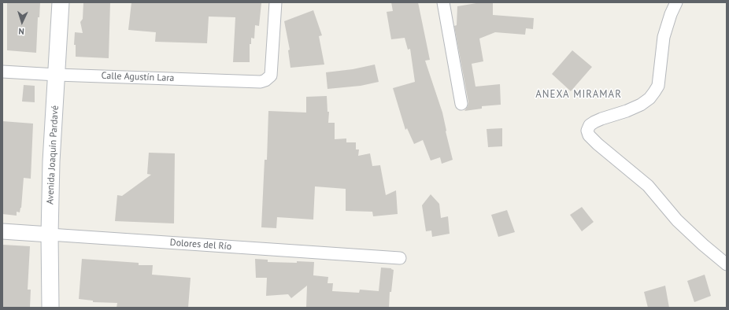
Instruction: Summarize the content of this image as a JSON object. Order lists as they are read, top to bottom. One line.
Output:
{"streets":{"main road":["Avenida Joaquín Pardavé"],"street":["Calle Agustín Lara","Dolores del Río"]},"crossings":[["Calle Agustín Lara","Avenida Joaquín Pardavé"],["Avenida Joaquín Pardavé","Dolores del Río"]],"districts":["ANEXA MIRAMAR"],"north":"bottom"}
